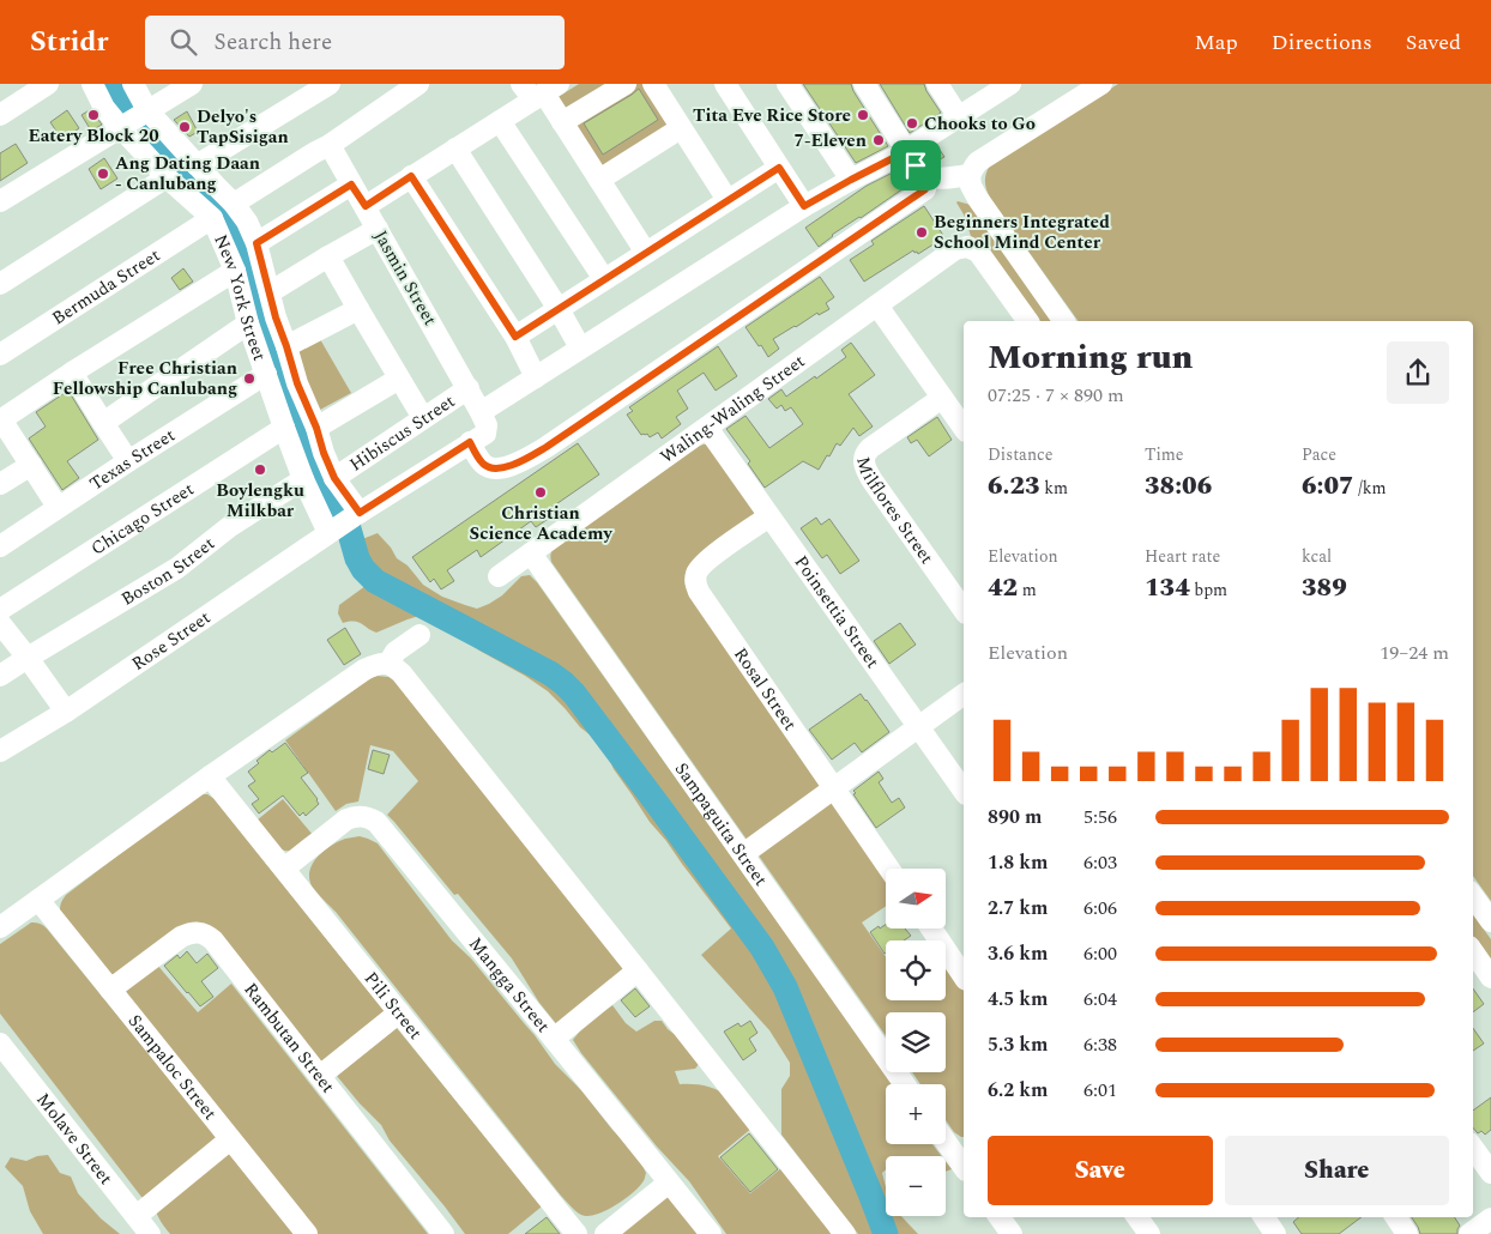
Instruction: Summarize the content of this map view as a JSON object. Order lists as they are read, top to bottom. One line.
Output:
{"streets":{"street":["Jasmin Street","Bermuda Street","New York Street","Waling-Waling Street","Hibiscus Street","Texas Street","Milflores Street","Chicago Street","Boston Street","Poinsettia Street","Rose Street","Rosal Street","Sampaguita Street","Mangga Street","Pili Street","Rambutan Street","Sampaloc Street","Molave Street"]},"crossings":[["Jasmin Street","Hibiscus Street"],["Bermuda Street","New York Street"],["New York Street","Texas Street"],["New York Street","Chicago Street"],["New York Street","Boston Street"],["New York Street","Rose Street"],["Waling-Waling Street","Poinsettia Street"],["Waling-Waling Street","Sampaguita Street"],["Poinsettia Street","Rosal Street"],["Mangga Street","Pili Street"],["Rambutan Street","Sampaloc Street"]],"places":["Eatery Block 20","Tita Eve Rice Store","Chooks to Go","Delyo's TapSisigan","7-Eleven","Ang Dating Daan - Canlubang","Beginners Integrated School Mind Center","Free Christian Fellowship Canlubang","Boylengku Milkbar","Christian Science Academy"],"north":"right","page":{"header":"Stridr","search":"Search here","nav":["Map","Directions","Saved"],"heading":["Morning run","07:25 · 7 × 890 m"],"stats":[["Distance","6.23 km"],["Time","38:06"],["Pace","6:07 /km"],["Elevation","42 m"],["Heart rate","134 bpm"],["kcal","389"]],"chart":["Elevation","19–24 m"],"list":[{"name":"890 m","note":"5:56"},{"name":"1.8 km","note":"6:03"},{"name":"2.7 km","note":"6:06"},{"name":"3.6 km","note":"6:00"},{"name":"4.5 km","note":"6:04"},{"name":"5.3 km","note":"6:38"},{"name":"6.2 km","note":"6:01"}],"map_buttons":["+","−"],"buttons":["Save","Share"]}}
